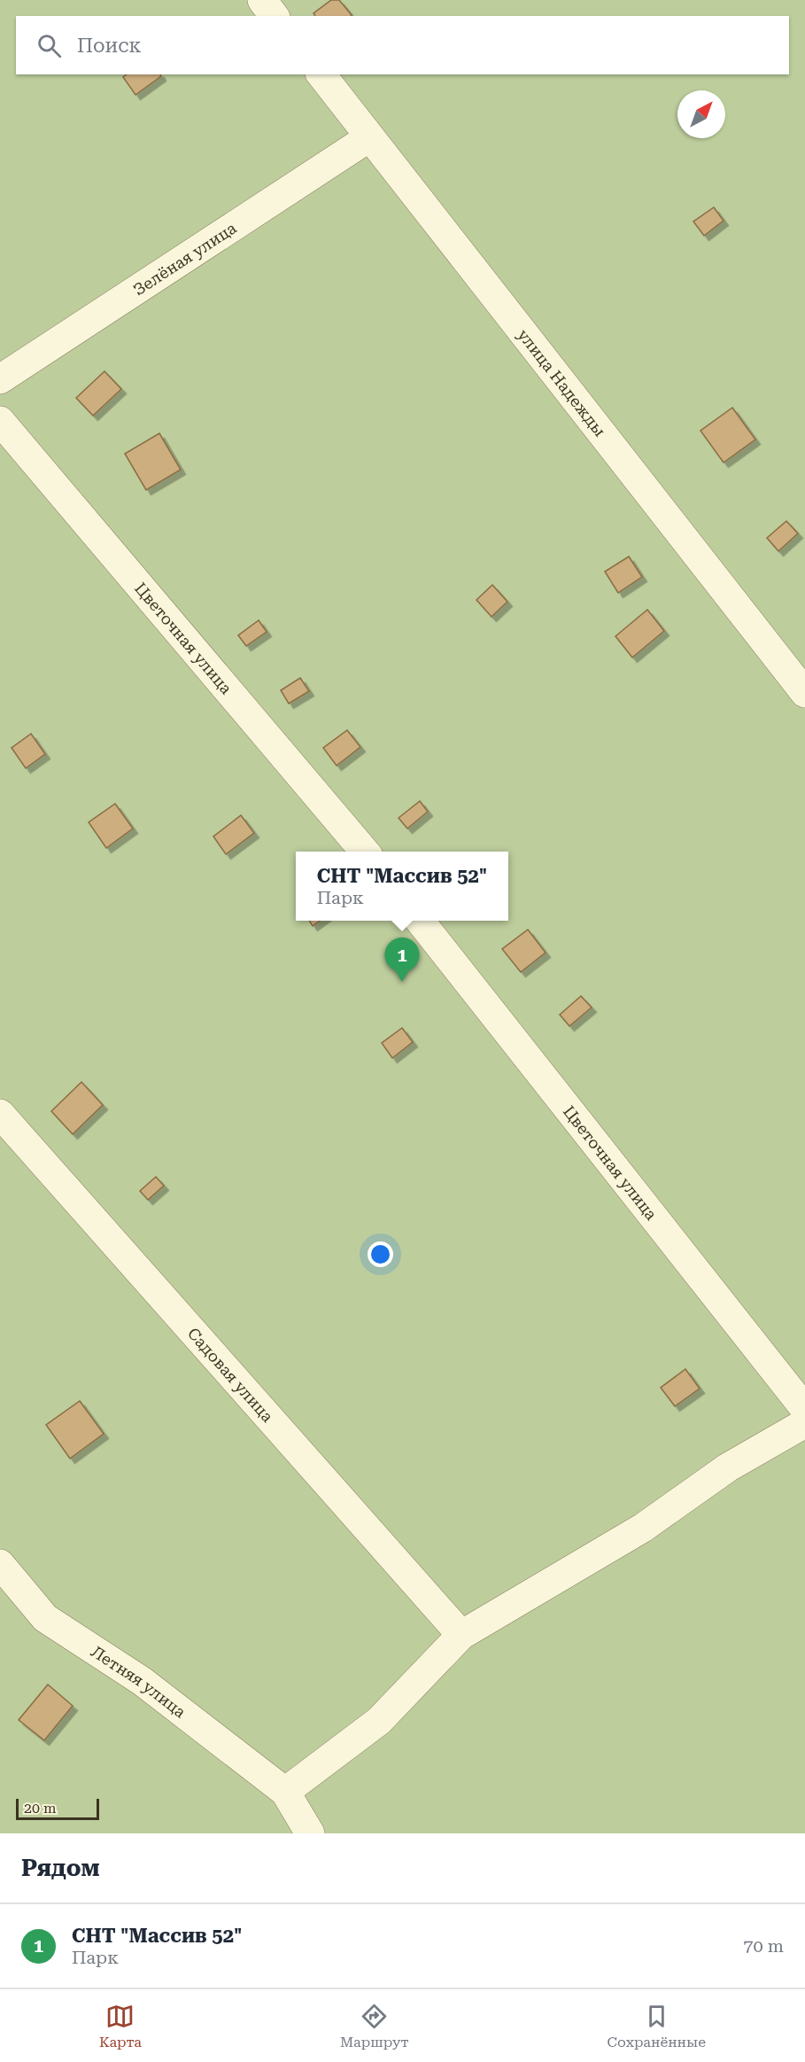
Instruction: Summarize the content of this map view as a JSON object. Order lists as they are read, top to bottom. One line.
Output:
{"streets":{"lane":["Зелёная улица","улица Надежды","Цветочная улица","Садовая улица","Летняя улица"]},"crossings":[["Зелёная улица","улица Надежды"]],"scale_bar":"20 m","north":"top right","page":{"search":"Поиск","popup":["СНТ \"Массив 52\"","Парк"],"pins":"1","scale":"20 m","heading":"Рядом","list":[{"mark":"1","name":"СНТ \"Массив 52\"","note":"Парк","value":"70 m"}],"nav":["Карта","Маршрут","Сохранённые"]}}
